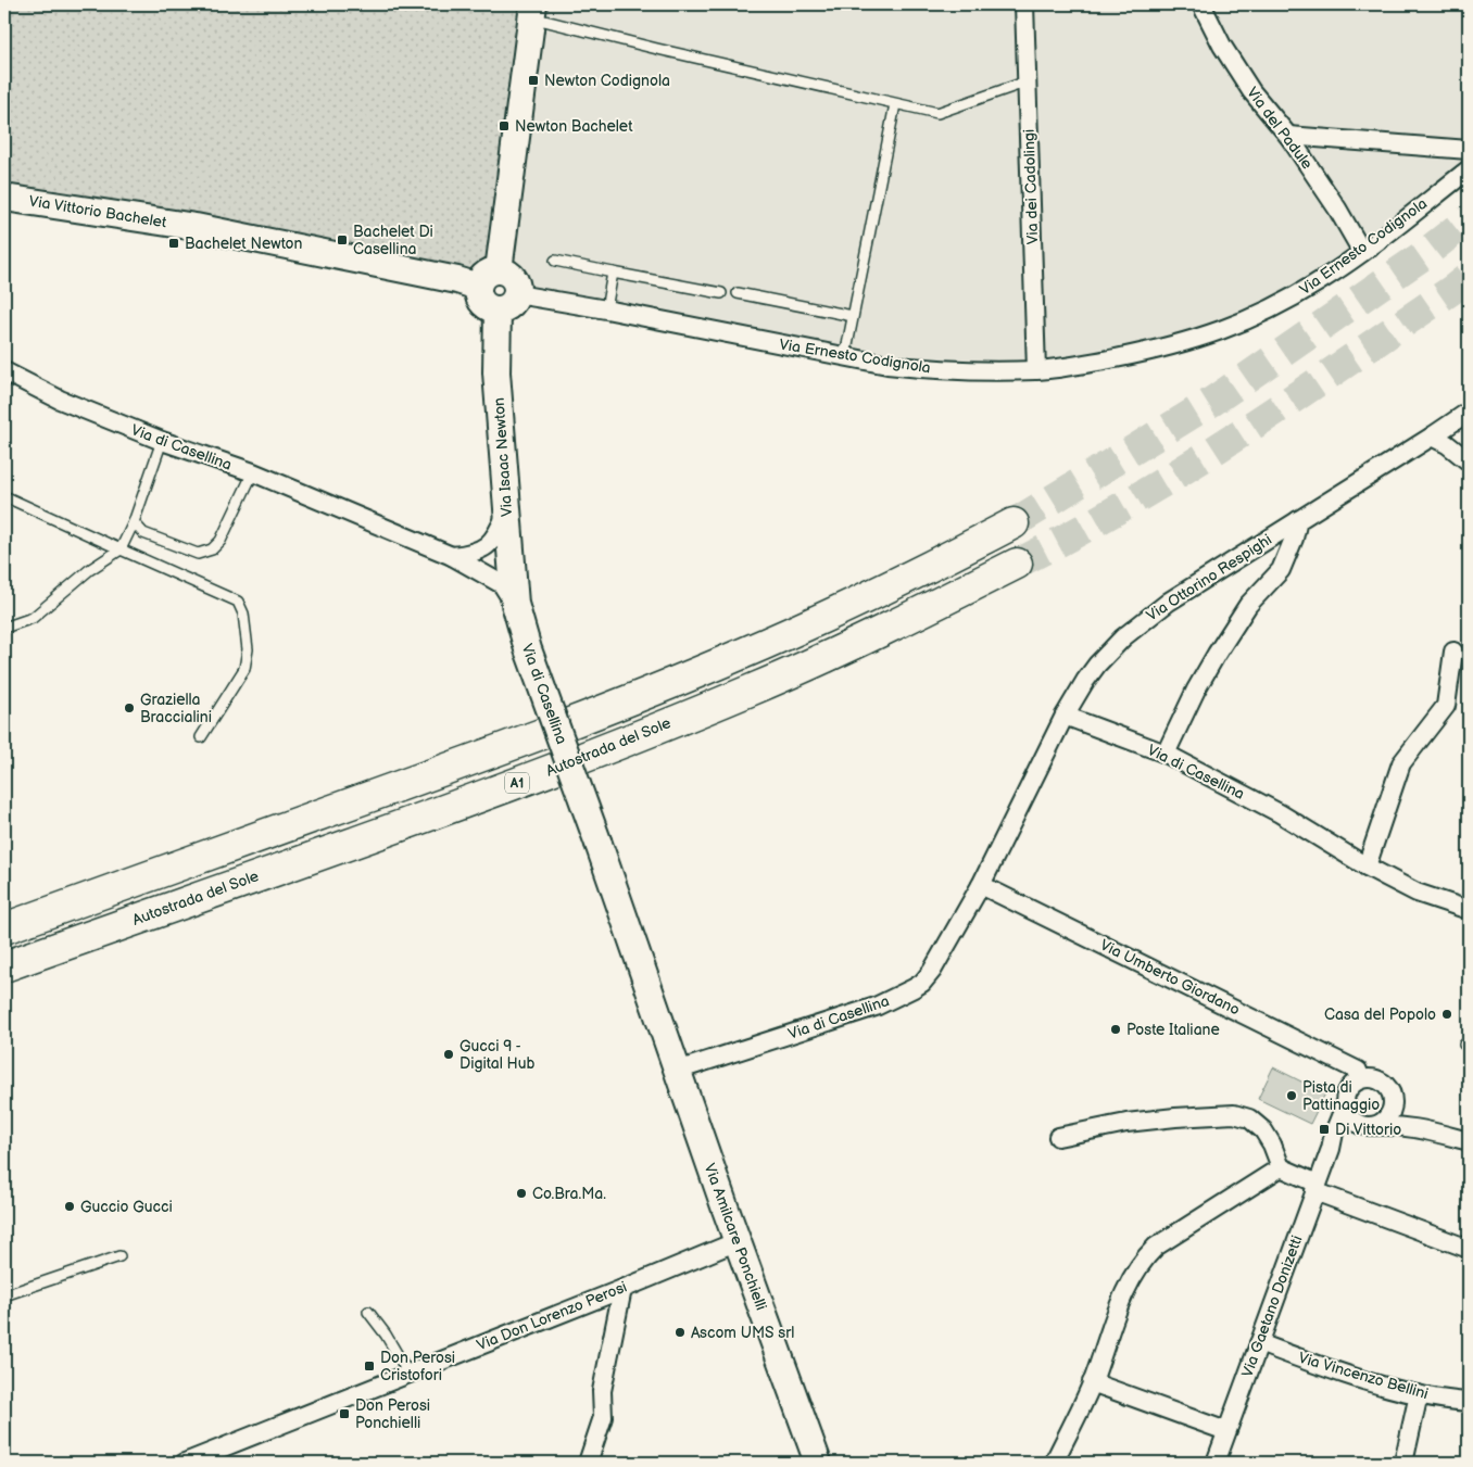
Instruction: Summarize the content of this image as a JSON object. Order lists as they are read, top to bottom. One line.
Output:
{"streets":{"highway":["Autostrada del Sole","A1"],"street":["Via del Padule","Via dei Cadolingi","Via Vittorio Bachelet","Via Ernesto Codignola","Via di Casellina","Via Isaac Newton","Via Ottorino Respighi","Via Umberto Giordano","Via Amilcare Ponchielli","Via Gaetano Donizetti","Via Don Lorenzo Perosi","Via Vincenzo Bellini"]},"crossings":[["Via del Padule","Via Ernesto Codignola"],["Via dei Cadolingi","Via Ernesto Codignola"],["Via Vittorio Bachelet","Via Ernesto Codignola"],["Via Vittorio Bachelet","Via Isaac Newton"],["Via Ernesto Codignola","Via Isaac Newton"],["Via di Casellina","Via Isaac Newton"],["Via di Casellina","Via Ottorino Respighi"],["Via di Casellina","Via Umberto Giordano"],["Via di Casellina","Via Amilcare Ponchielli"],["Via Umberto Giordano","Via Gaetano Donizetti"],["Via Amilcare Ponchielli","Via Don Lorenzo Perosi"],["Via Gaetano Donizetti","Via Vincenzo Bellini"]],"places":{"transit":["Newton Codignola","Newton Bachelet","Bachelet Di Casellina","Bachelet Newton","Di Vittorio","Don Perosi Cristofori","Don Perosi Ponchielli"],"other":["Graziella Braccialini","Casa del Popolo","Poste Italiane","Gucci 9 - Digital Hub","Pista di Pattinaggio","Co.Bra.Ma.","Guccio Gucci","Ascom UMS srl"]}}
